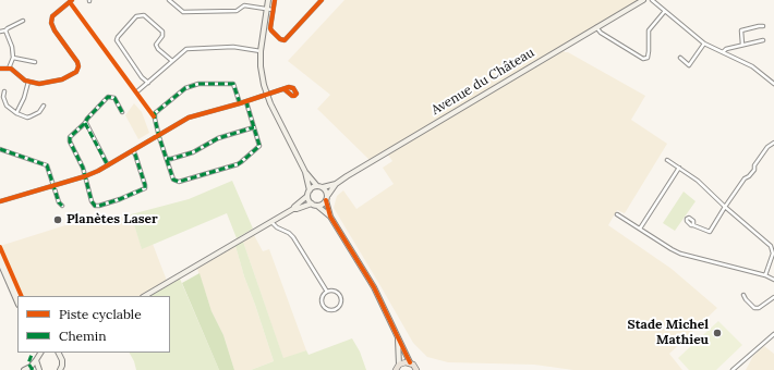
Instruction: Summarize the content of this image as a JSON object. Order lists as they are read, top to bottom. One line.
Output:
{"streets":{"main road":["Avenue du Château"]},"places":["Planètes Laser","Stade Michel Mathieu"],"legend":["Piste cyclable","Chemin"]}
